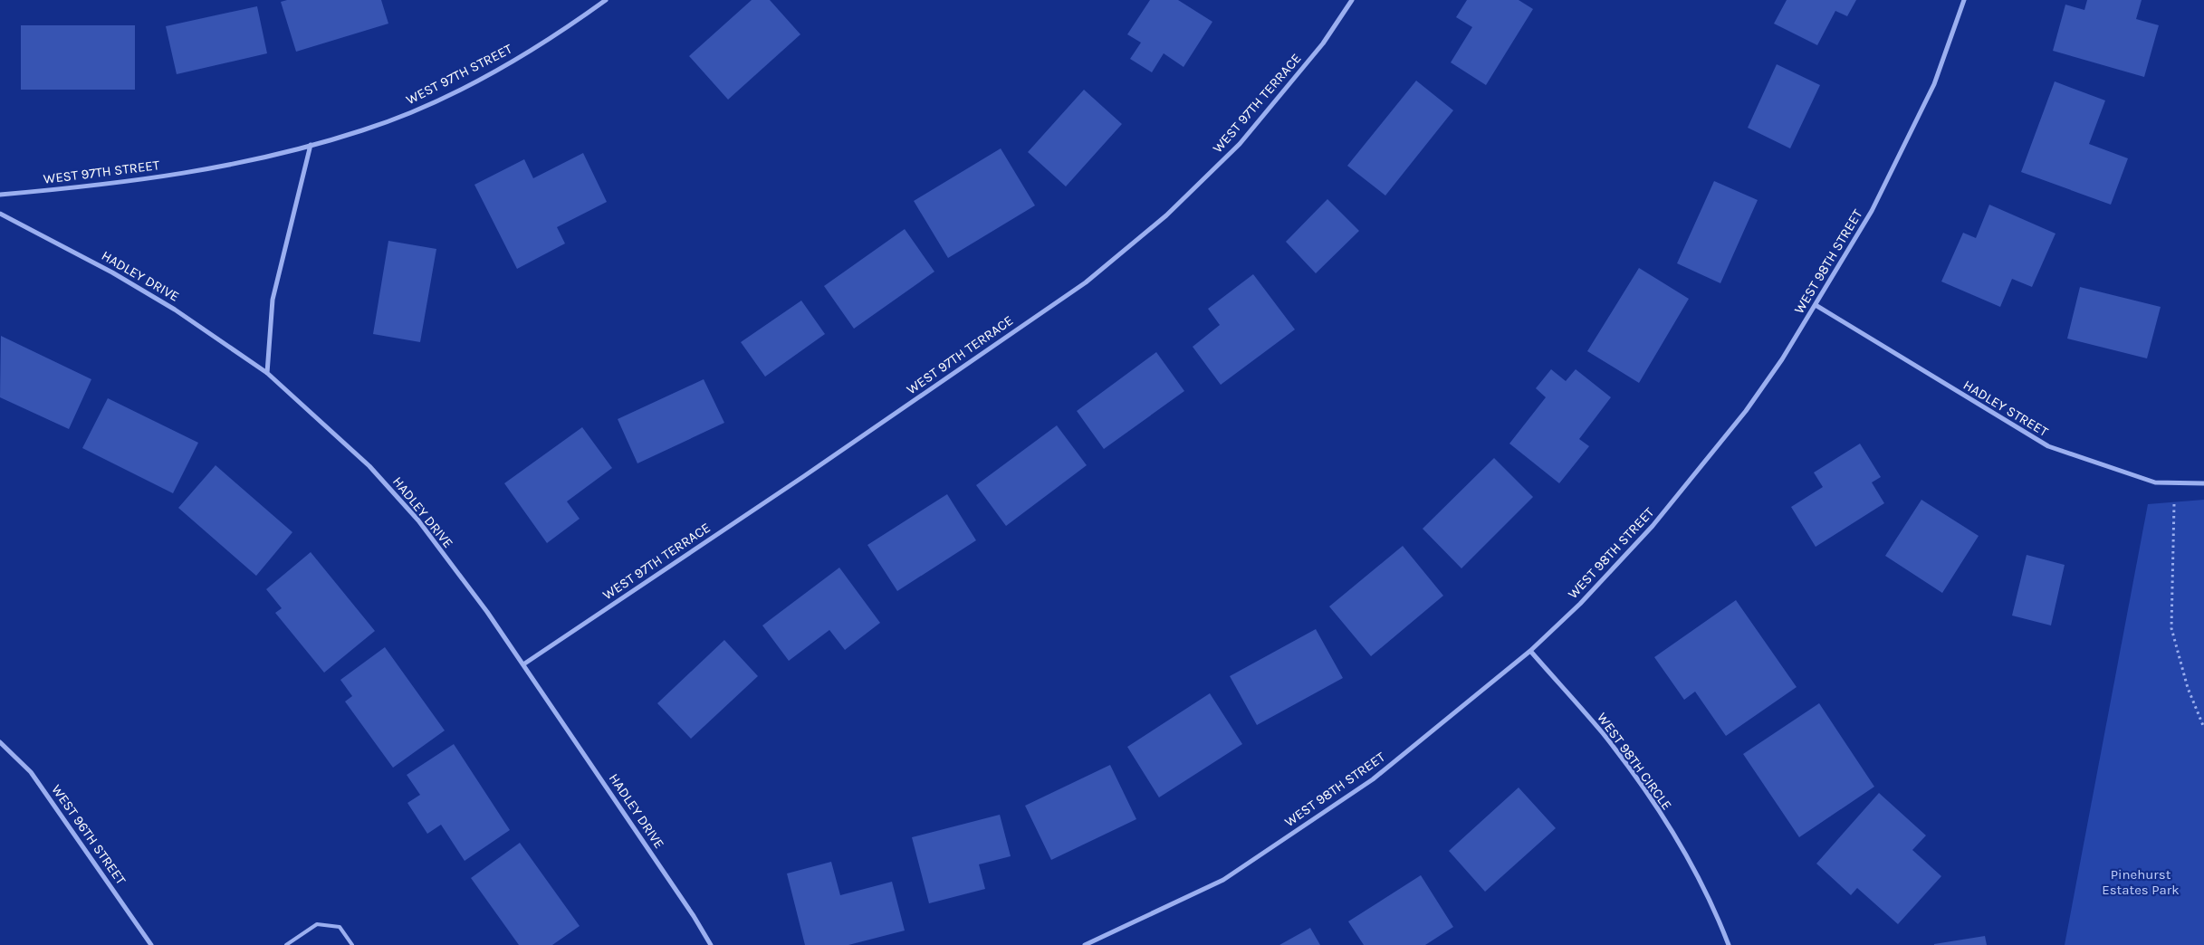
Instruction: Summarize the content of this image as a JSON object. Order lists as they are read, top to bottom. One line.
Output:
{"streets":{"street":["WEST 97TH STREET","WEST 97TH TERRACE","WEST 98TH STREET","HADLEY DRIVE","HADLEY STREET","WEST 98TH CIRCLE","WEST 96TH STREET"]},"crossings":[["WEST 97TH TERRACE","HADLEY DRIVE"],["WEST 98TH STREET","HADLEY STREET"],["WEST 98TH STREET","WEST 98TH CIRCLE"]],"parks":["Pinehurst Estates Park"]}
